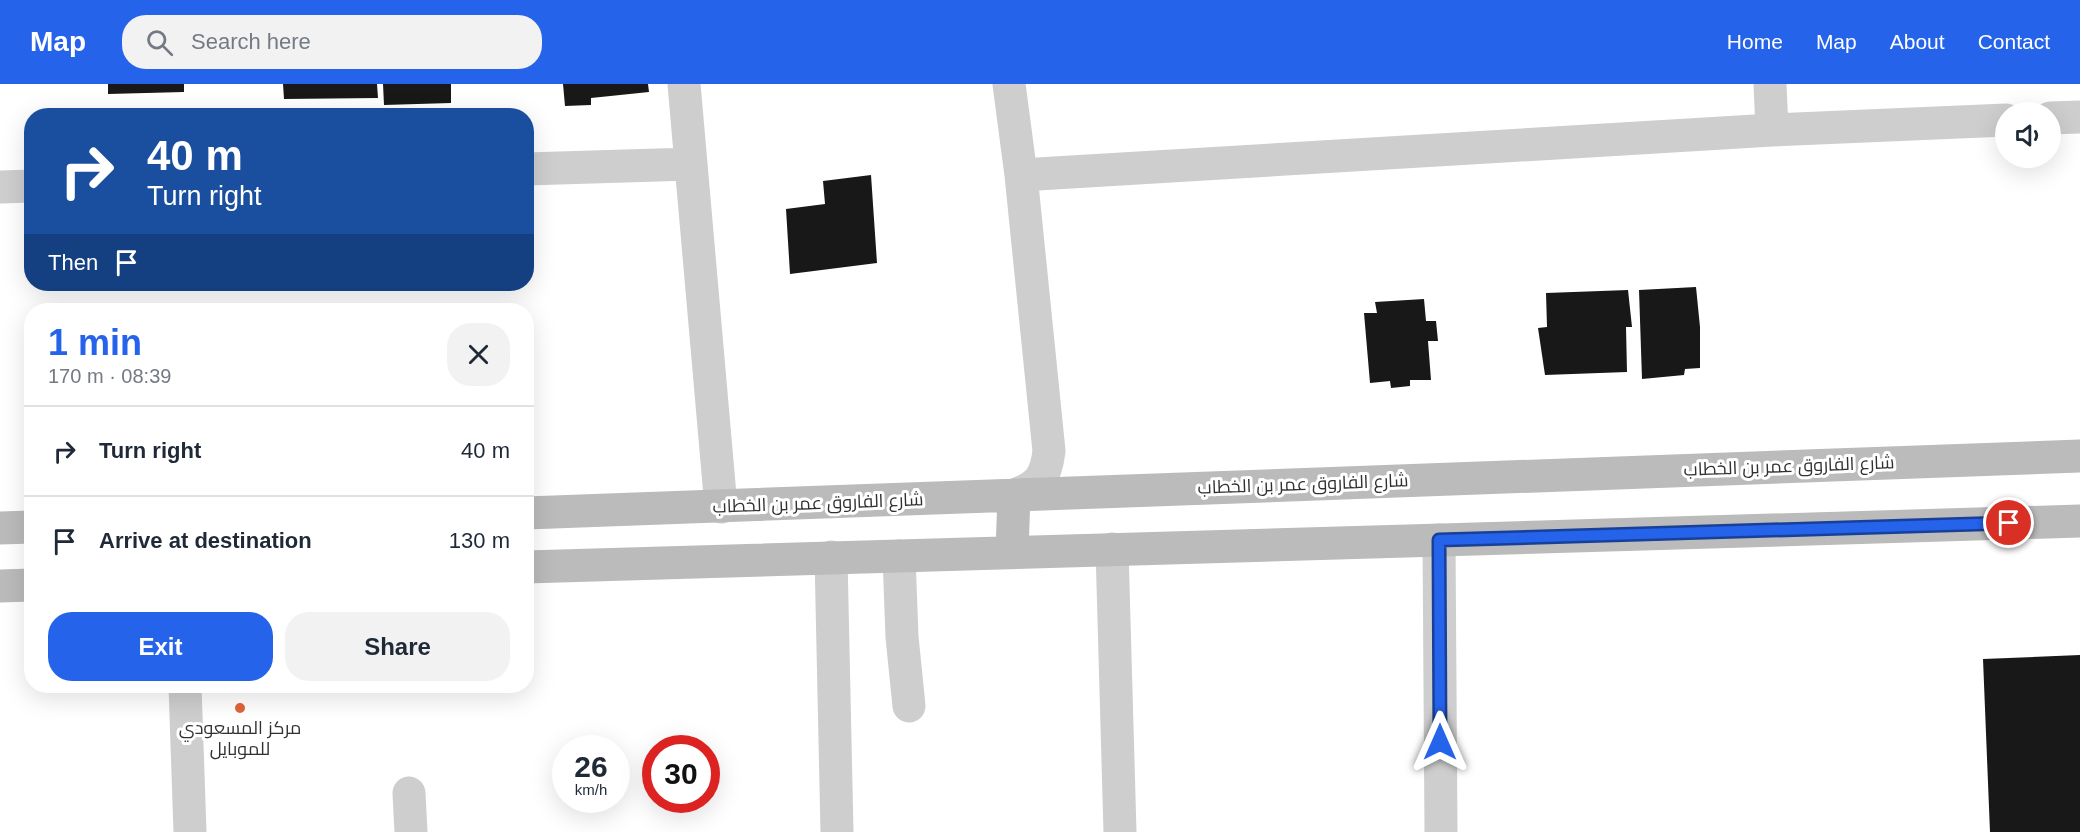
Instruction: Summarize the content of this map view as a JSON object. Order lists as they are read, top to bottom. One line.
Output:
{"streets":{"main road":["شارع الفاروق عمر بن الخطاب"]},"places":["مركز المسعودي للموبايل"],"page":{"header":"Map","search":"Search here","nav":["Home","Map","About","Contact"],"turn":["40 m","Turn right"],"then":"Then","heading":["1 min","170 m · 08:39"],"list":[{"name":"Turn right","value":"40 m"},{"name":"Arrive at destination","value":"130 m"}],"buttons":["Exit","Share"],"speed":"26 km/h","limit":"30"}}
